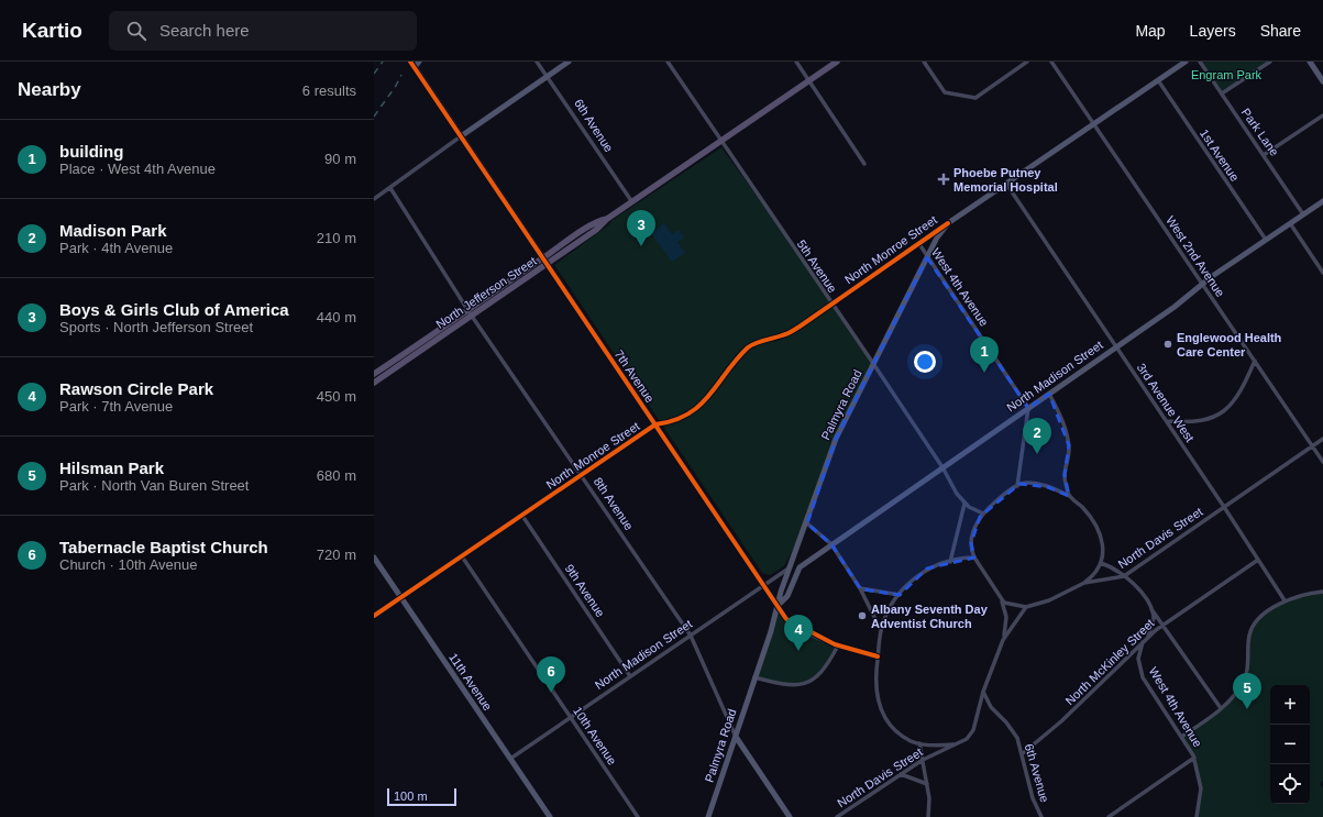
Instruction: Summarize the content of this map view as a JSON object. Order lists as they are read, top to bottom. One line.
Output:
{"streets":{"main road":["North Monroe Street","North Jefferson Street","7th Avenue","North Madison Street","Palmyra Road","8th Avenue","11th Avenue"],"street":["6th Avenue","Park Lane","1st Avenue","West 2nd Avenue","5th Avenue","West 4th Avenue","3rd Avenue West","North Davis Street","9th Avenue","North McKinley Street","10th Avenue"]},"crossings":[["6th Avenue","North Jefferson Street"],["6th Avenue","North Davis Street"],["6th Avenue","North McKinley Street"],["Park Lane","North Madison Street"],["1st Avenue","North Monroe Street"],["1st Avenue","North Madison Street"],["North Monroe Street","West 2nd Avenue"],["North Monroe Street","5th Avenue"],["North Monroe Street","West 4th Avenue"],["North Monroe Street","7th Avenue"],["North Monroe Street","3rd Avenue West"],["North Monroe Street","Palmyra Road"],["North Monroe Street","8th Avenue"],["North Monroe Street","9th Avenue"],["North Monroe Street","11th Avenue"],["North Monroe Street","10th Avenue"],["West 2nd Avenue","North Madison Street"],["West 2nd Avenue","North Davis Street"],["5th Avenue","North Jefferson Street"],["5th Avenue","North Madison Street"],["5th Avenue","Palmyra Road"],["5th Avenue","North Davis Street"],["West 4th Avenue","North Madison Street"],["West 4th Avenue","Palmyra Road"],["West 4th Avenue","North McKinley Street"],["North Jefferson Street","7th Avenue"],["North Jefferson Street","8th Avenue"],["7th Avenue","North Madison Street"],["7th Avenue","Palmyra Road"],["North Madison Street","3rd Avenue West"],["North Madison Street","Palmyra Road"],["North Madison Street","8th Avenue"],["North Madison Street","9th Avenue"],["North Madison Street","11th Avenue"],["North Madison Street","10th Avenue"],["3rd Avenue West","North Davis Street"],["3rd Avenue West","North McKinley Street"],["Palmyra Road","8th Avenue"]],"parks":["Engram Park"],"places":{"health":["Phoebe Putney Memorial Hospital"],"other":["Englewood Health Care Center","Albany Seventh Day Adventist Church"]},"scale_bar":"100 m","page":{"header":"Kartio","search":"Search here","nav":["Map","Layers","Share"],"heading":["Nearby","6 results"],"list":[{"mark":"1","name":"building","note":"Place · West 4th Avenue","value":"90 m"},{"mark":"2","name":"Madison Park","note":"Park · 4th Avenue","value":"210 m"},{"mark":"3","name":"Boys & Girls Club of America","note":"Sports · North Jefferson Street","value":"440 m"},{"mark":"4","name":"Rawson Circle Park","note":"Park · 7th Avenue","value":"450 m"},{"mark":"5","name":"Hilsman Park","note":"Park · North Van Buren Street","value":"680 m"},{"mark":"6","name":"Tabernacle Baptist Church","note":"Church · 10th Avenue","value":"720 m"}],"pins":["3","1","2","4","6","5"],"map_buttons":["+","−"],"scale":"100 m"}}
